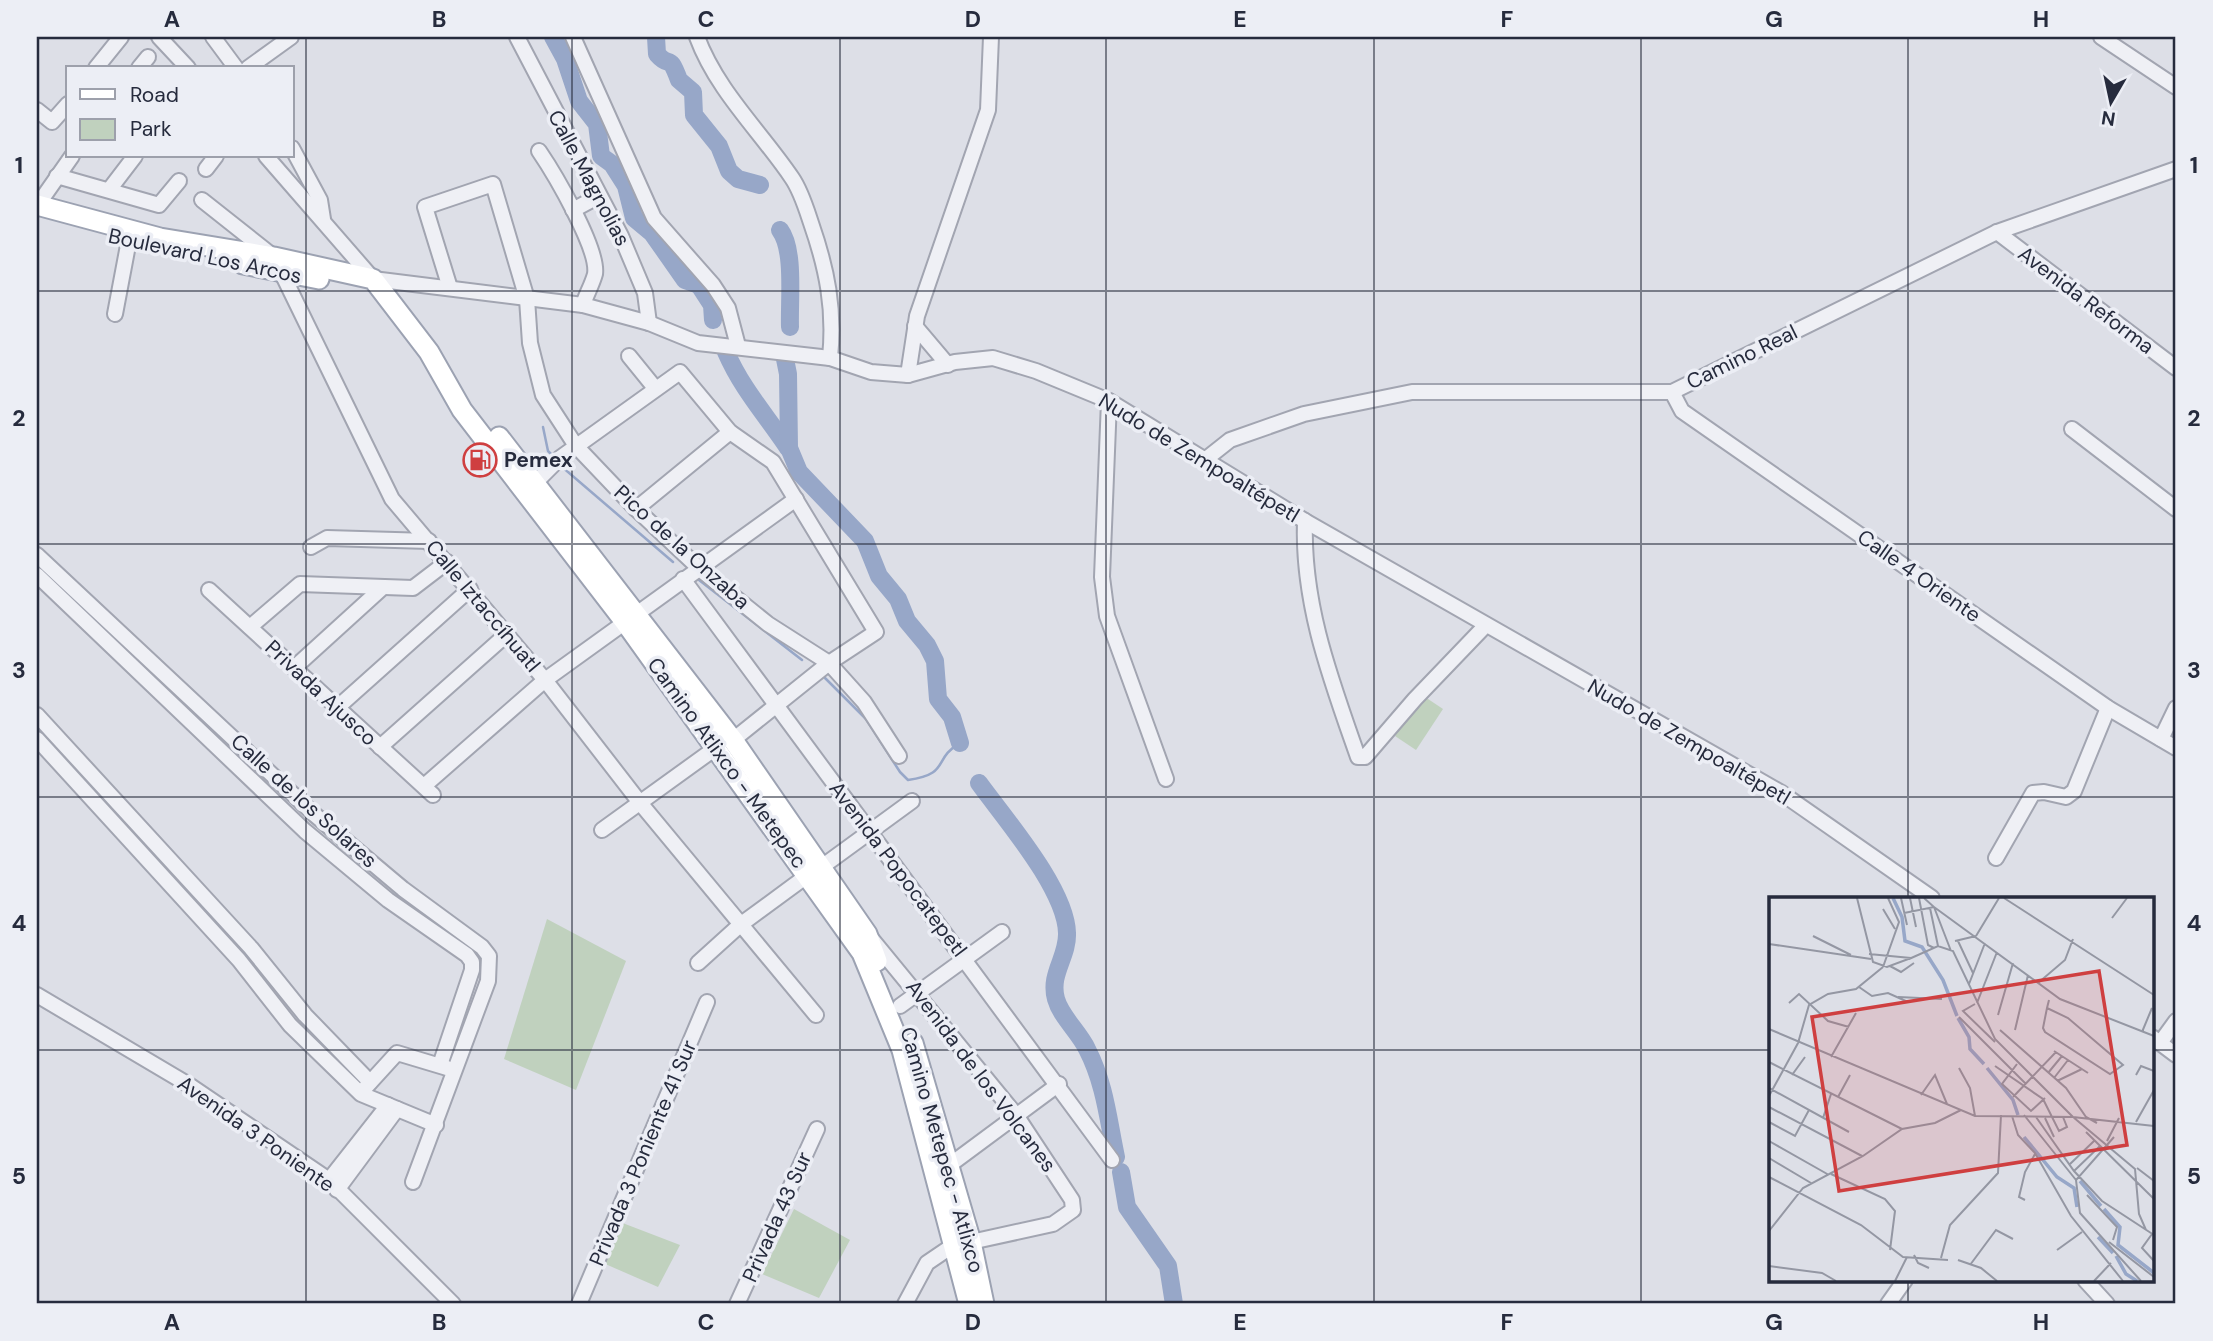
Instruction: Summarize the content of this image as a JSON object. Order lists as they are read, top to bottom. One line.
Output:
{"streets":{"main road":["Boulevard Los Arcos","Camino Atlixco - Metepec","Camino Metepec - Atlixco"],"street":["Calle Magnolias","Avenida Reforma","Camino Real","Nudo de Zempoaltépetl","Pico de la Onzaba","Calle 4 Oriente","Calle Iztaccíhuatl","Privada Ajusco","Calle de los Solares","Avenida Popocatepetl","Avenida de los Volcanes","Avenida 3 Poniente","Privada 3 Poniente 41 Sur","Privada 43 Sur"]},"crossings":[["Calle Magnolias","Nudo de Zempoaltépetl"],["Boulevard Los Arcos","Nudo de Zempoaltépetl"],["Boulevard Los Arcos","Calle Iztaccíhuatl"],["Boulevard Los Arcos","Camino Metepec - Atlixco"],["Avenida Reforma","Camino Real"],["Camino Real","Nudo de Zempoaltépetl"],["Camino Real","Calle 4 Oriente"],["Nudo de Zempoaltépetl","Pico de la Onzaba"],["Nudo de Zempoaltépetl","Camino Metepec - Atlixco"],["Calle Iztaccíhuatl","Privada Ajusco"],["Camino Atlixco - Metepec","Avenida de los Volcanes"],["Camino Atlixco - Metepec","Camino Metepec - Atlixco"],["Avenida de los Volcanes","Camino Metepec - Atlixco"]],"places":{"fuel station":["Pemex"]},"legend":["Road","Park"],"north":"bottom","grid":{"columns":["A","B","C","D","E","F","G","H"],"rows":["1","2","3","4","5"]}}
